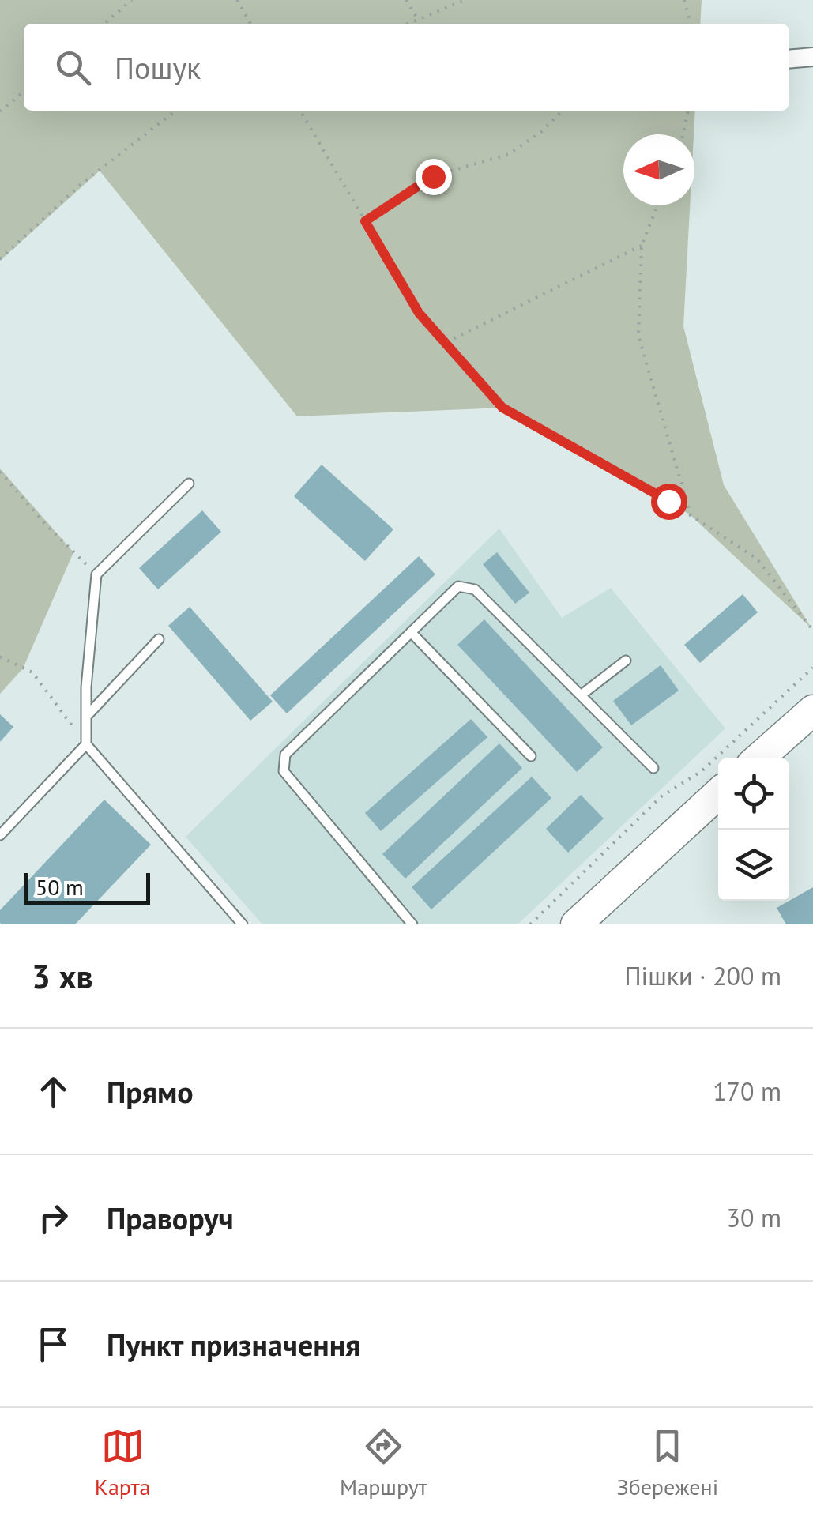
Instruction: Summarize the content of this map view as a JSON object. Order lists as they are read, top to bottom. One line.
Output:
{"scale_bar":"50 m","north":"left","page":{"search":"Пошук","scale":"50 m","heading":["3 хв","Пішки · 200 m"],"list":[["Прямо","170 m"],["Праворуч","30 m"],"Пункт призначення"],"nav":["Карта","Маршрут","Збережені"]}}
